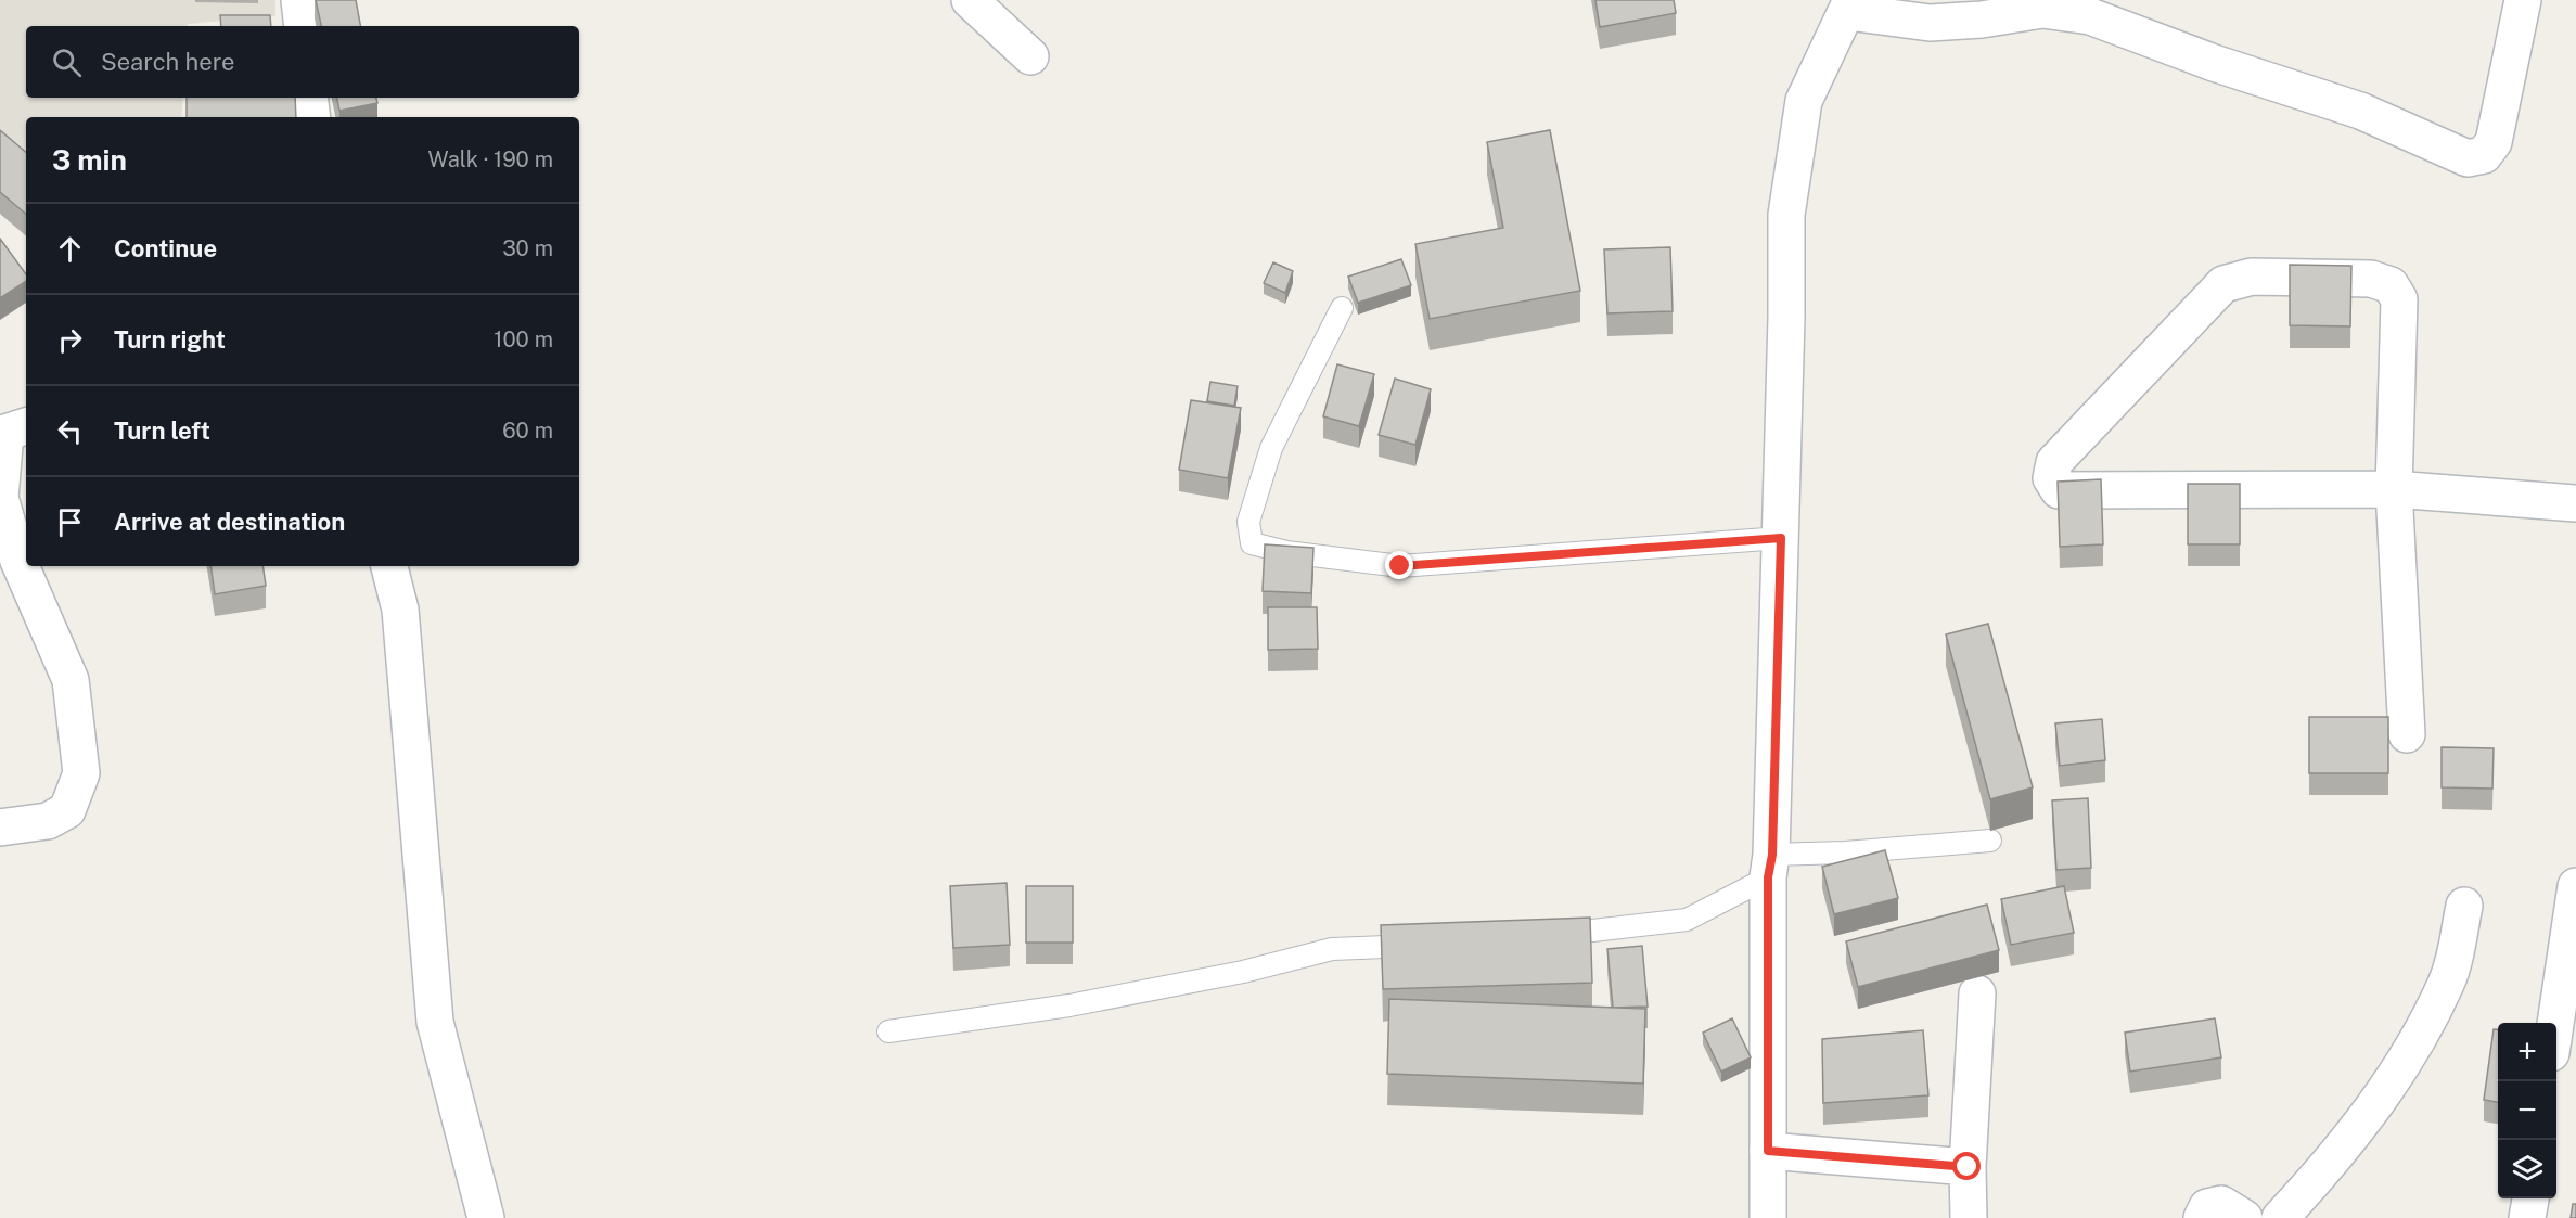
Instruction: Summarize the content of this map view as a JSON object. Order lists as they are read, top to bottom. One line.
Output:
{"page":{"search":"Search here","heading":["3 min","Walk · 190 m"],"list":[["Continue","30 m"],["Turn right","100 m"],["Turn left","60 m"],"Arrive at destination"],"map_buttons":["+","−"]}}
